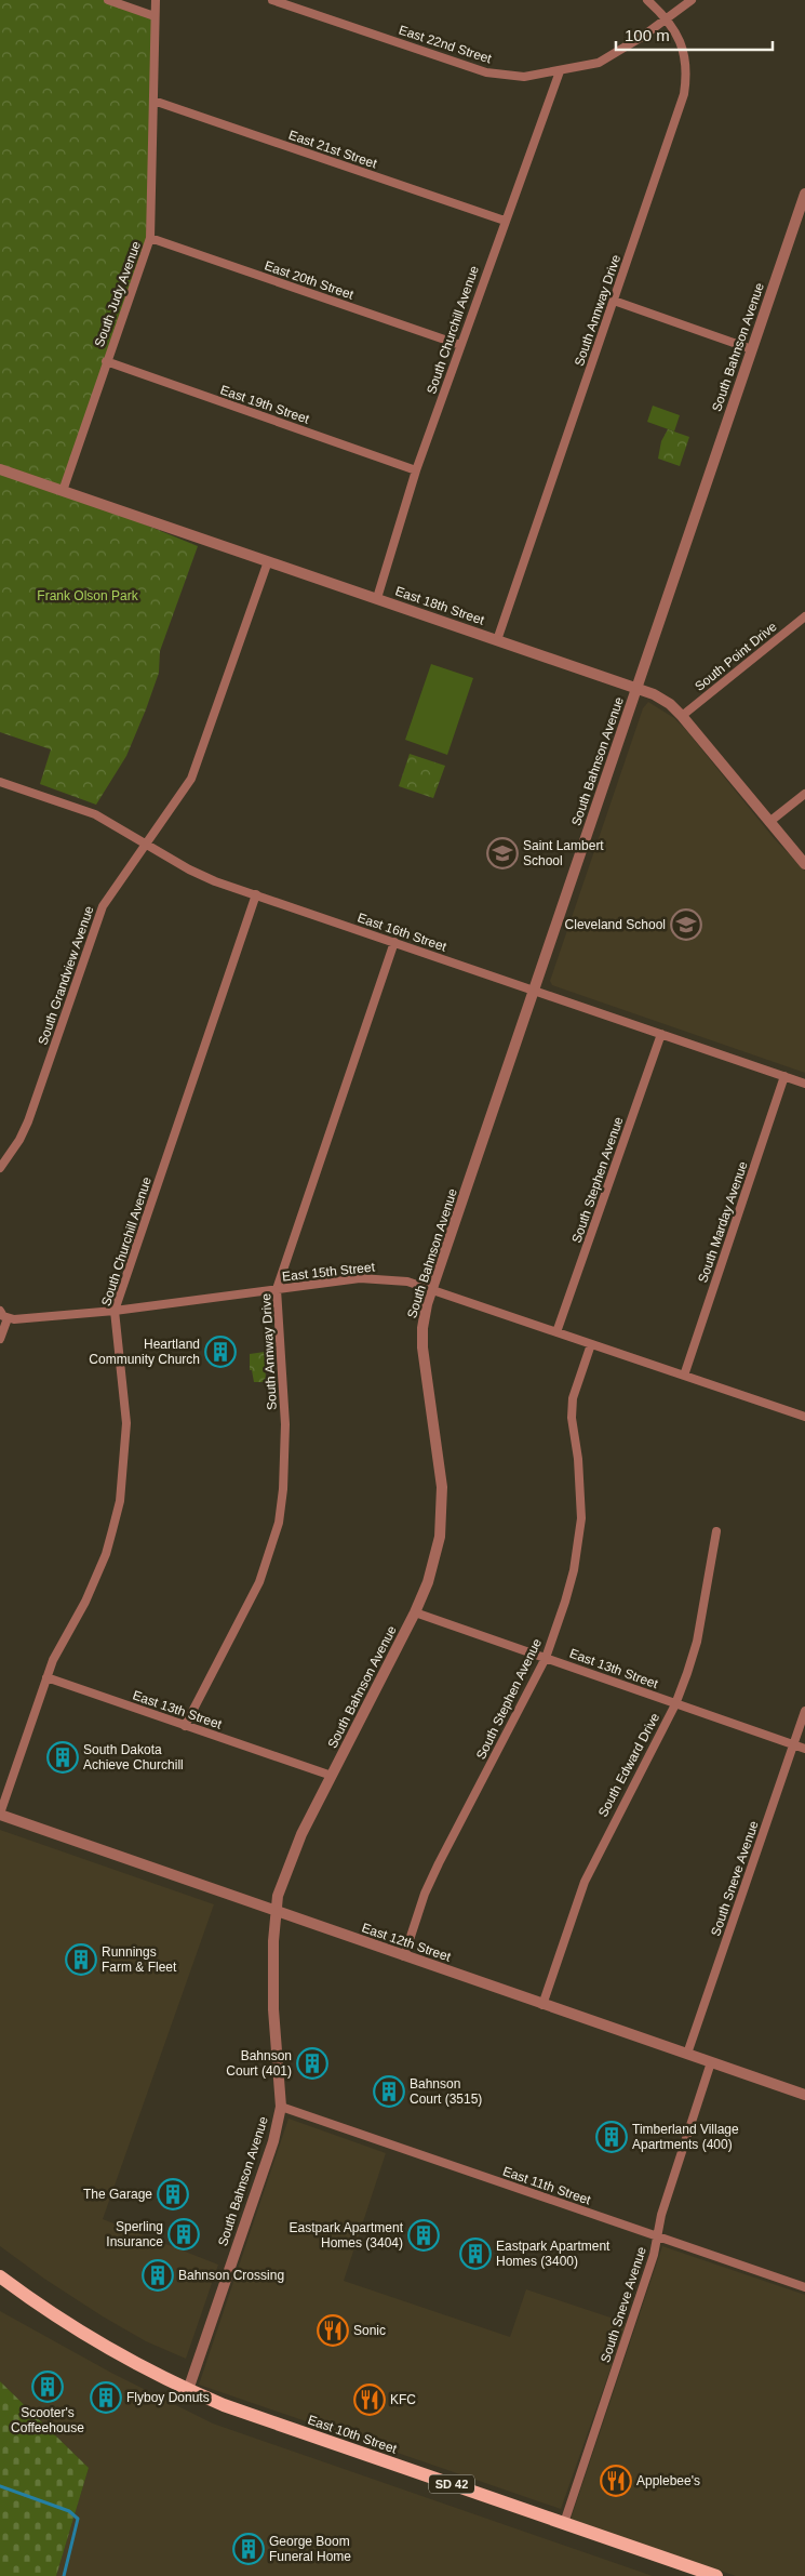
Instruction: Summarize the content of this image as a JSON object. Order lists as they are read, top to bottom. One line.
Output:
{"streets":{"main road":["East 10th Street","SD 42"],"street":["East 22nd Street","East 21st Street","East 20th Street","South Judy Avenue","South Annway Drive","South Churchill Avenue","South Bahnson Avenue","East 19th Street","East 18th Street","South Point Drive","East 16th Street","South Grandview Avenue","South Stephen Avenue","South Marday Avenue","East 15th Street","East 13th Street","South Edward Drive","South Sneve Avenue","East 12th Street","East 11th Street"]},"crossings":[["East 22nd Street","South Annway Drive"],["East 22nd Street","South Churchill Avenue"],["East 21st Street","South Judy Avenue"],["East 21st Street","South Churchill Avenue"],["East 20th Street","South Judy Avenue"],["East 20th Street","South Churchill Avenue"],["South Judy Avenue","East 19th Street"],["South Judy Avenue","East 18th Street"],["South Annway Drive","East 18th Street"],["South Annway Drive","East 16th Street"],["South Annway Drive","East 15th Street"],["South Annway Drive","East 13th Street"],["South Churchill Avenue","East 19th Street"],["South Churchill Avenue","East 18th Street"],["South Churchill Avenue","East 16th Street"],["South Churchill Avenue","East 15th Street"],["South Churchill Avenue","East 13th Street"],["South Churchill Avenue","East 12th Street"],["South Bahnson Avenue","East 18th Street"],["South Bahnson Avenue","East 16th Street"],["South Bahnson Avenue","East 15th Street"],["South Bahnson Avenue","East 13th Street"],["South Bahnson Avenue","East 12th Street"],["South Bahnson Avenue","East 11th Street"],["South Bahnson Avenue","East 10th Street"],["East 18th Street","South Point Drive"],["East 18th Street","South Grandview Avenue"],["East 16th Street","South Grandview Avenue"],["East 16th Street","South Stephen Avenue"],["East 16th Street","South Marday Avenue"],["South Stephen Avenue","East 15th Street"],["South Stephen Avenue","East 13th Street"],["South Stephen Avenue","East 12th Street"],["South Marday Avenue","East 15th Street"],["East 13th Street","South Edward Drive"],["East 13th Street","South Sneve Avenue"],["South Edward Drive","East 12th Street"],["South Sneve Avenue","East 12th Street"],["South Sneve Avenue","East 11th Street"],["South Sneve Avenue","East 10th Street"]],"parks":["Frank Olson Park"],"places":{"school or university":["Saint Lambert School","Cleveland School"],"building":["Heartland Community Church","South Dakota Achieve Churchill","Runnings Farm & Fleet","Bahnson Court (401)","Bahnson Court (3515)","Timberland Village Apartments (400)","The Garage","Sperling Insurance","Eastpark Apartment Homes (3404)","Eastpark Apartment Homes (3400)","Bahnson Crossing","Scooter's Coffeehouse","Flyboy Donuts","George Boom Funeral Home"],"restaurant":["Sonic","KFC","Applebee's"]},"scale_bar":"100 m"}
